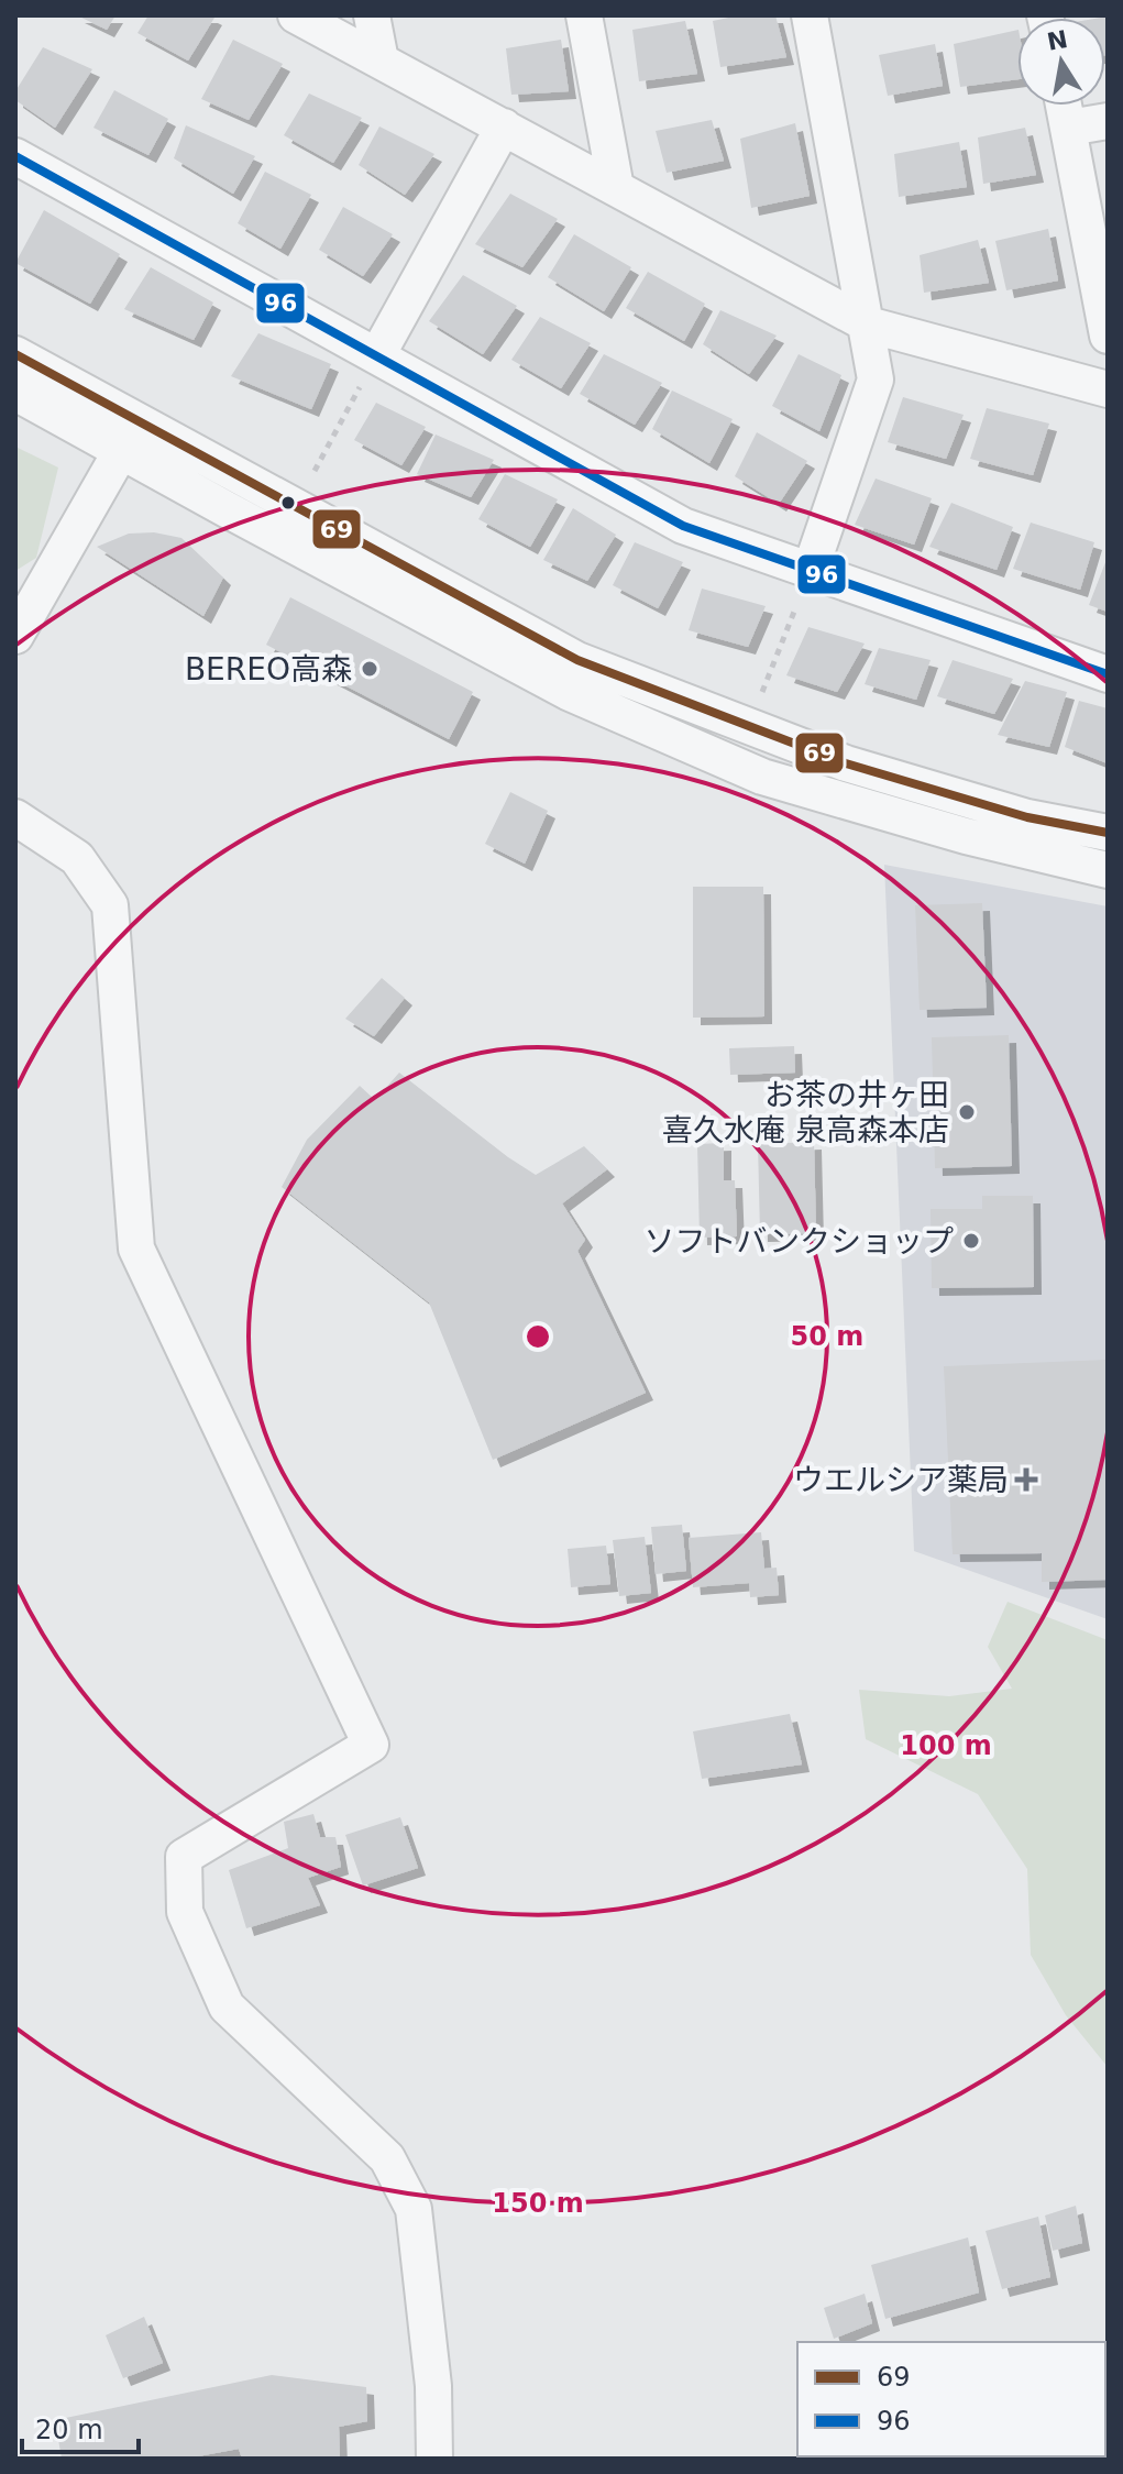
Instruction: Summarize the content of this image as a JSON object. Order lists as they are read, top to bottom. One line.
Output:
{"places":{"other":["BEREO高森","お茶の井ヶ田 喜久水庵 泉高森本店","ソフトバンクショップ"],"health":["ウエルシア薬局"]},"lines":["transit line 96","transit line 69"],"legend":["69","96"],"scale_bar":"20 m","north":"top","rings":["50 m","100 m","150 m"]}
